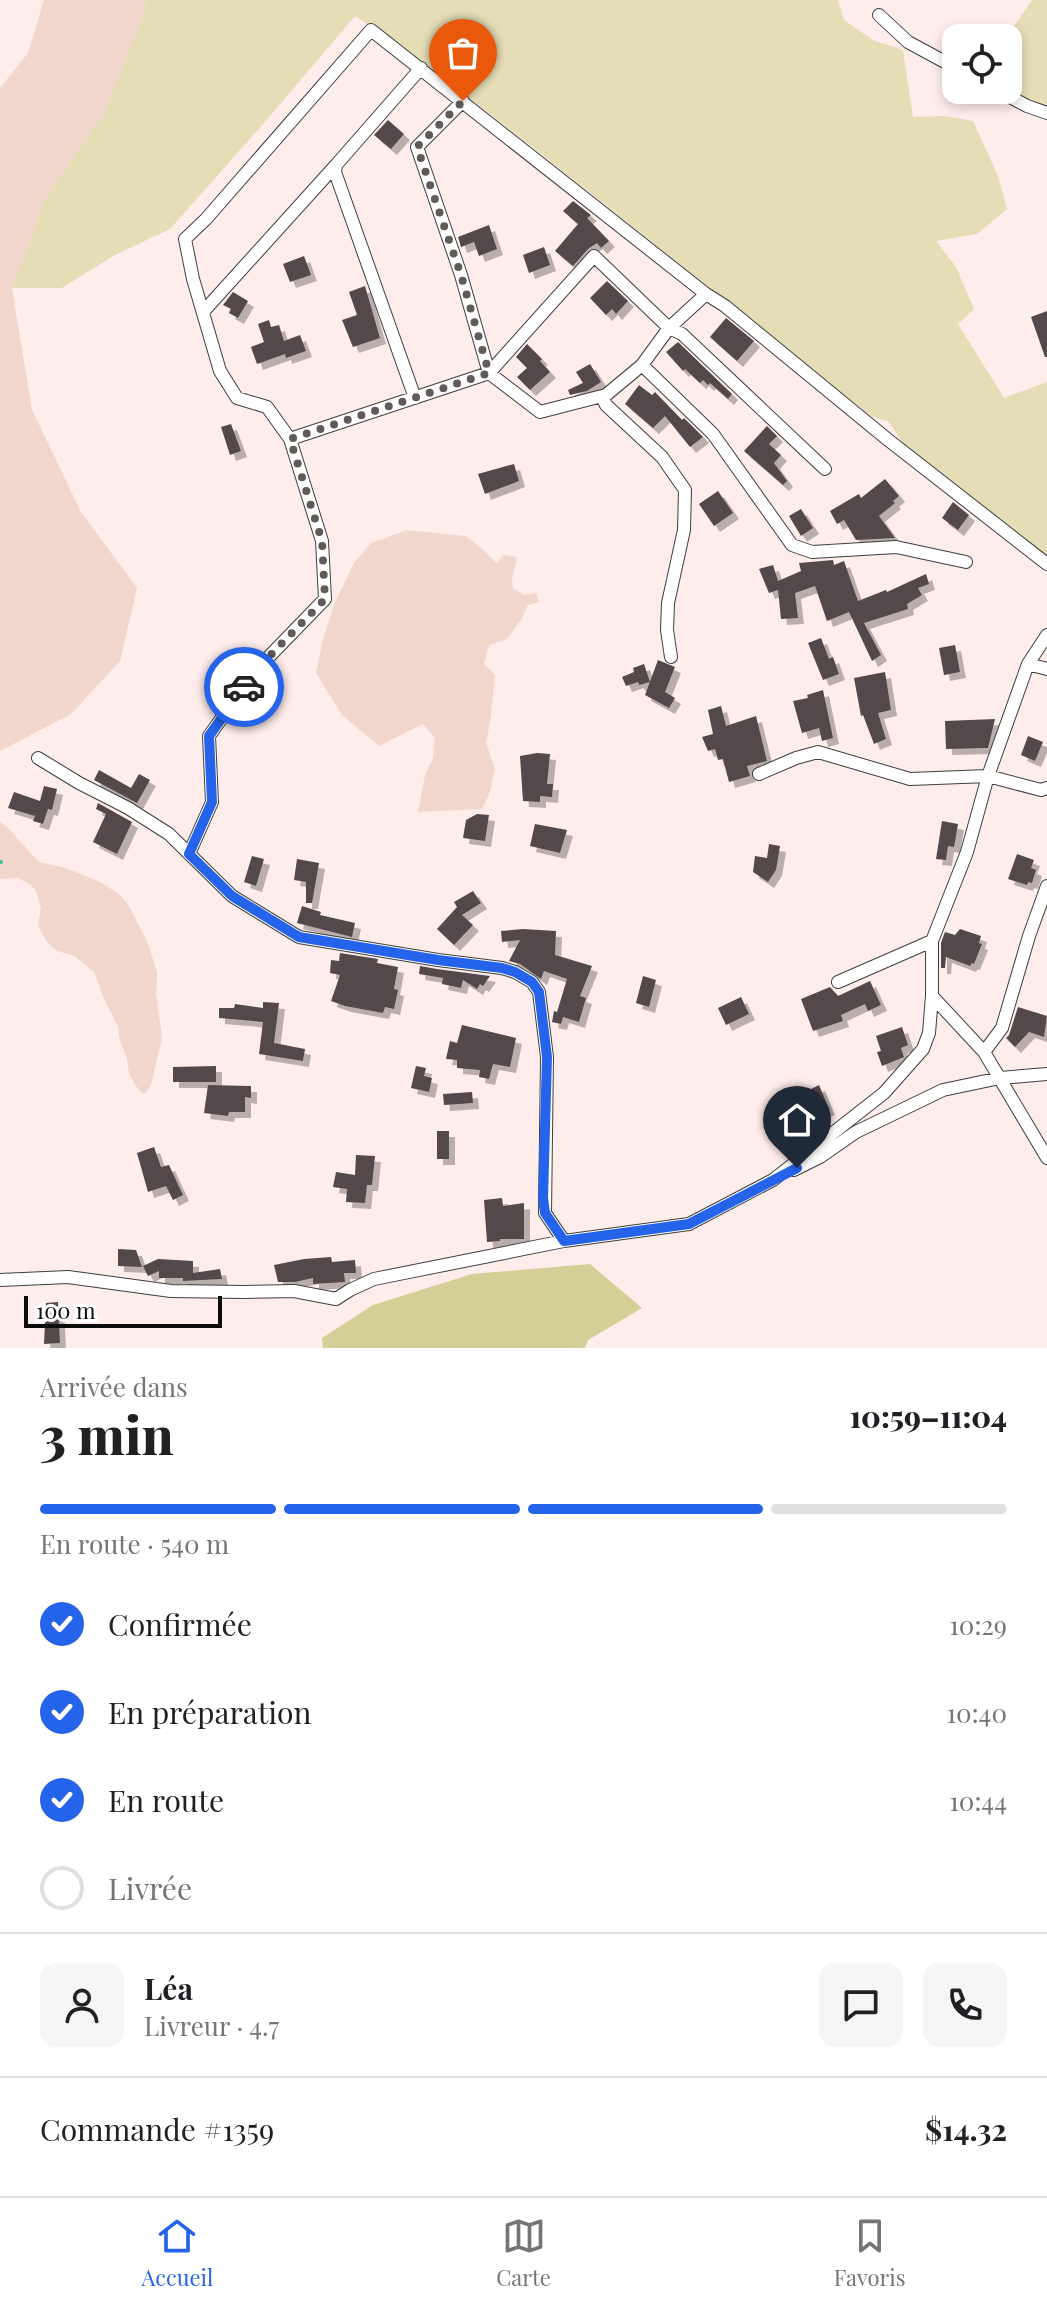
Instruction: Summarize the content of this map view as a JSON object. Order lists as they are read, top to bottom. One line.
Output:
{"scale_bar":"100 m","page":{"scale":"100 m","heading":["3 min","Arrivée dans","10:59–11:04"],"panel":["Léa","Livreur · 4.7","Commande #1359","$14.32"],"bar":"En route · 540 m","list":[["Confirmée","10:29"],["En préparation","10:40"],["En route","10:44"],"Livrée"],"tabs":["Accueil","Carte","Favoris"]}}
